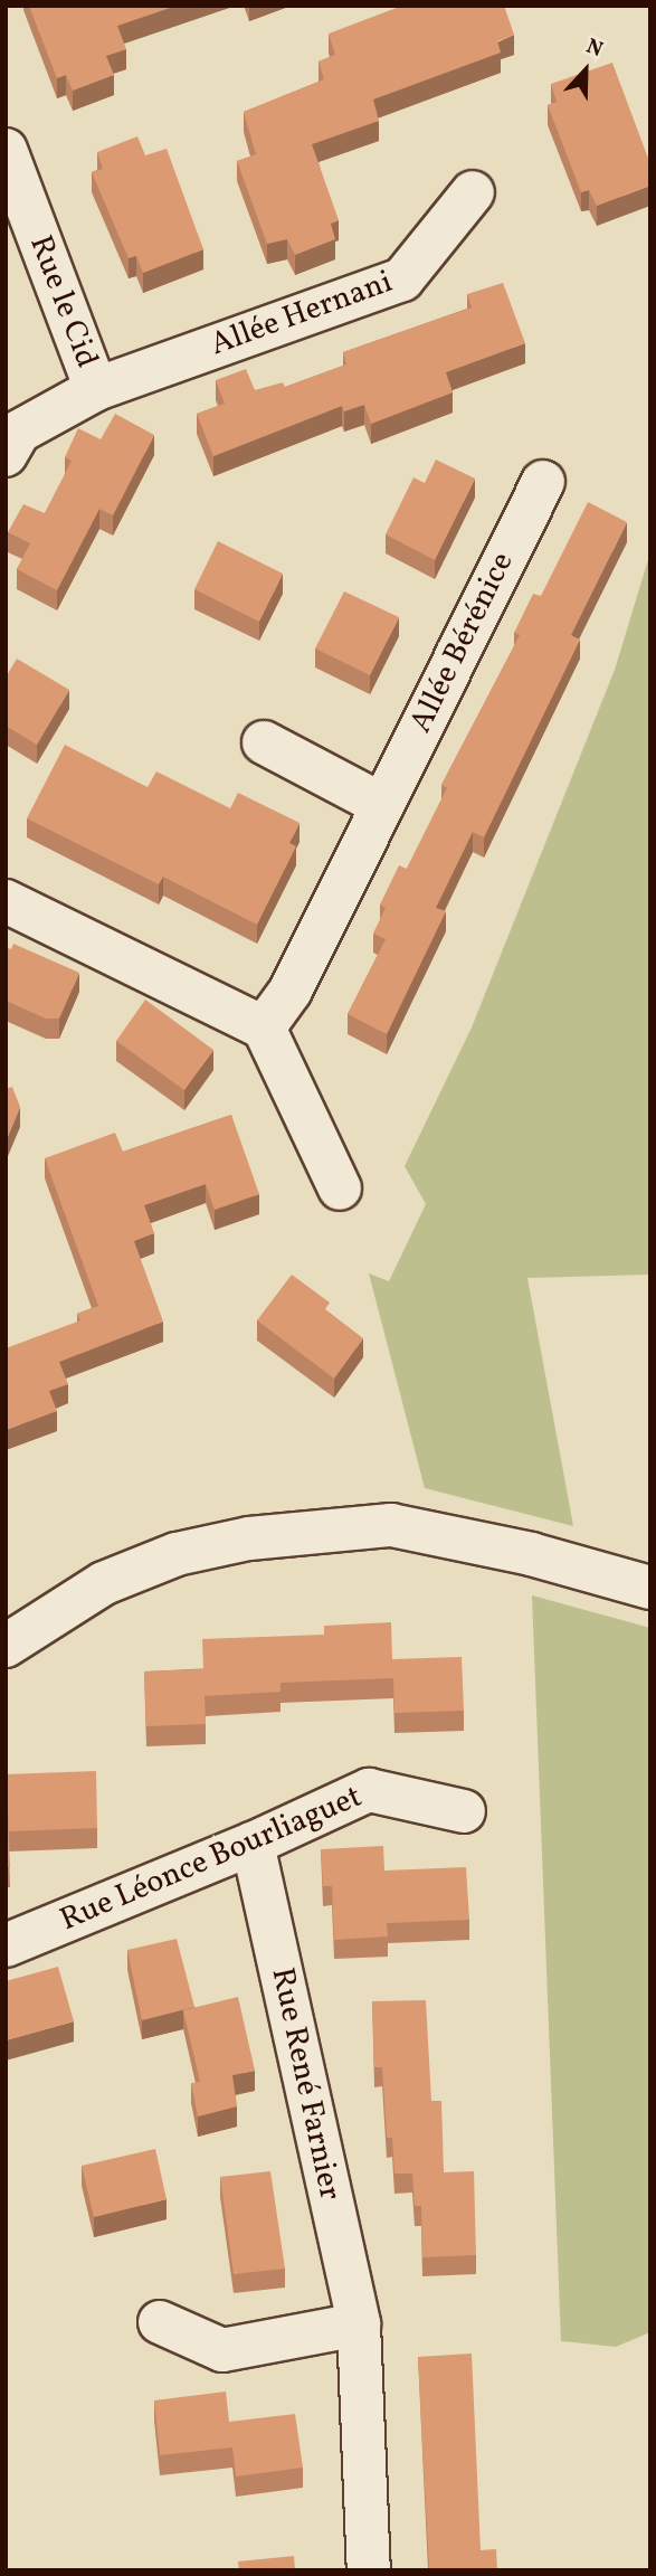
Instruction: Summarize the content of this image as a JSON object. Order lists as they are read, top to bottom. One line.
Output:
{"streets":{"street":["Rue le Cid","Allée Hernani","Allée Bérénice","Rue Léonce Bourliaguet","Rue René Farnier"]},"crossings":[["Rue le Cid","Allée Hernani"],["Rue Léonce Bourliaguet","Rue René Farnier"]],"north":"top"}
